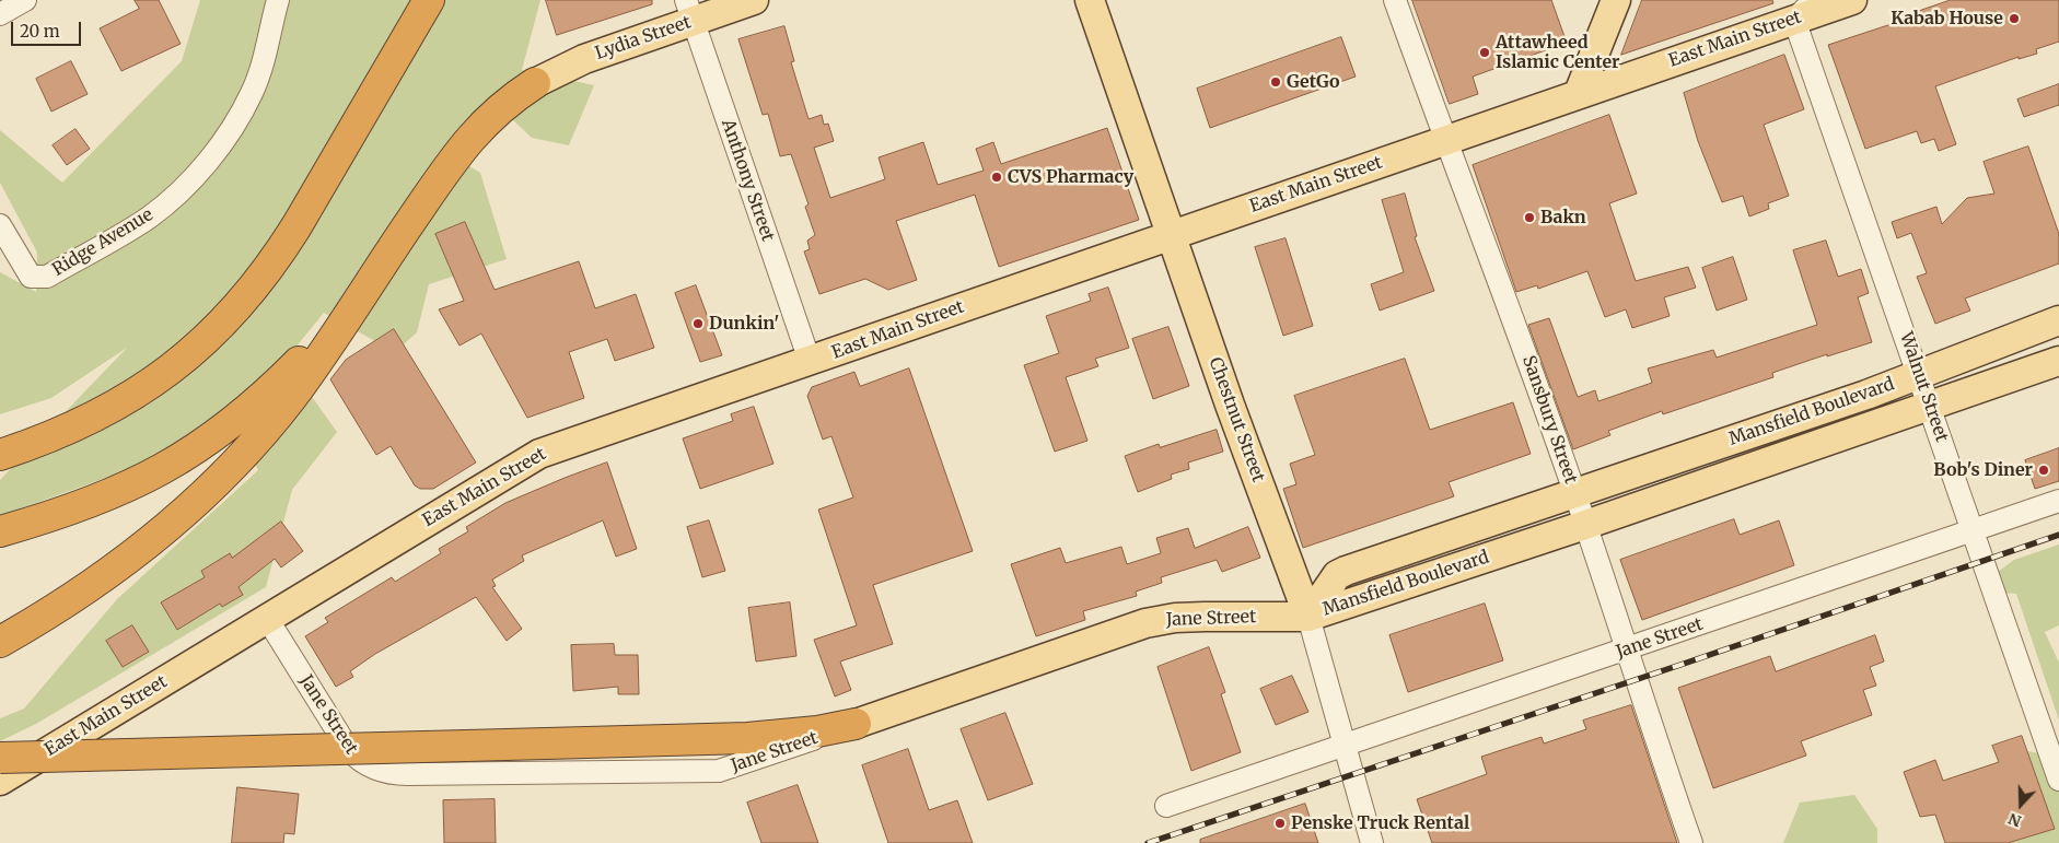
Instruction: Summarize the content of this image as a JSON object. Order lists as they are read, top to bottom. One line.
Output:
{"streets":{"main road":["Lydia Street","East Main Street","Mansfield Boulevard","Chestnut Street","Jane Street"],"street":["Anthony Street","Ridge Avenue","Walnut Street","Sansbury Street"]},"crossings":[["Lydia Street","Anthony Street"],["East Main Street","Anthony Street"],["East Main Street","Walnut Street"],["East Main Street","Chestnut Street"],["East Main Street","Sansbury Street"],["East Main Street","Jane Street"],["Walnut Street","Mansfield Boulevard"],["Walnut Street","Jane Street"],["Mansfield Boulevard","Chestnut Street"],["Mansfield Boulevard","Sansbury Street"],["Mansfield Boulevard","Jane Street"],["Chestnut Street","Jane Street"],["Sansbury Street","Jane Street"]],"places":["Kabab House","Attawheed Islamic Center","GetGo","CVS Pharmacy","Bakn","Dunkin'","Bob's Diner","Penske Truck Rental"],"scale_bar":"20 m","north":"bottom"}
